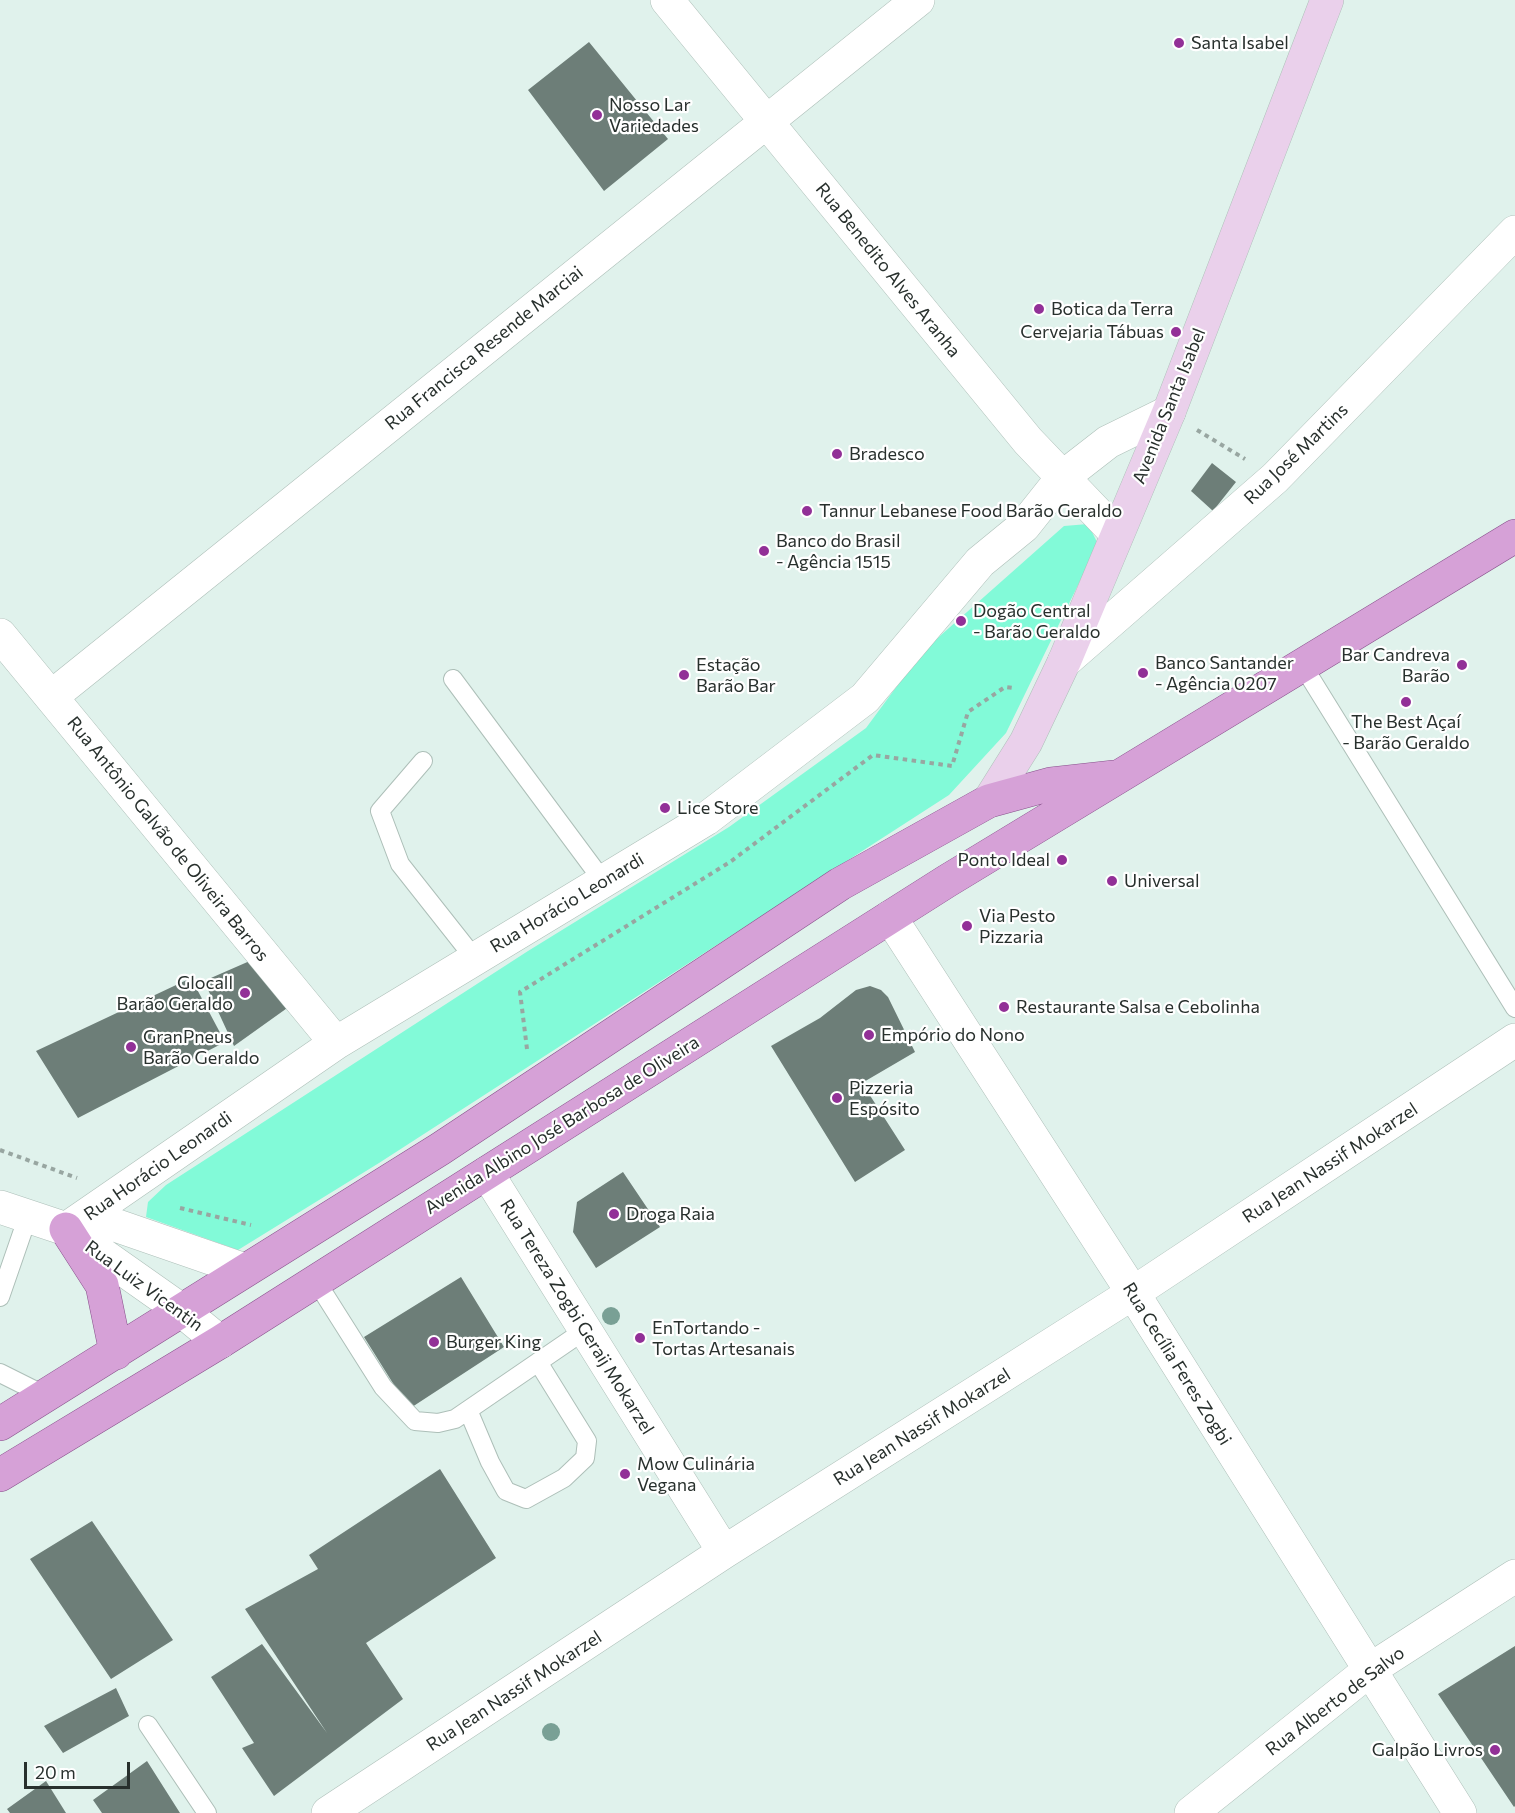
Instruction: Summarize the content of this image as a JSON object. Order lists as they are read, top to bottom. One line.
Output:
{"streets":{"main road":["Avenida Santa Isabel","Avenida Albino José Barbosa de Oliveira"],"street":["Rua Benedito Alves Aranha","Rua Francisca Resende Marciai","Rua José Martins","Rua Antônio Galvão de Oliveira Barros","Rua Horácio Leonardi","Rua Jean Nassif Mokarzel","Rua Luiz Vicentin","Rua Tereza Zogbi Geraij Mokarzel","Rua Cecília Feres Zogbi","Rua Alberto de Salvo"]},"crossings":[["Rua Benedito Alves Aranha","Rua Francisca Resende Marciai"],["Rua Benedito Alves Aranha","Avenida Santa Isabel"],["Rua Benedito Alves Aranha","Rua Horácio Leonardi"],["Rua Francisca Resende Marciai","Rua Antônio Galvão de Oliveira Barros"],["Avenida Santa Isabel","Rua José Martins"],["Avenida Santa Isabel","Rua Horácio Leonardi"],["Avenida Santa Isabel","Avenida Albino José Barbosa de Oliveira"],["Rua Antônio Galvão de Oliveira Barros","Rua Horácio Leonardi"],["Rua Horácio Leonardi","Avenida Albino José Barbosa de Oliveira"],["Rua Horácio Leonardi","Rua Luiz Vicentin"],["Avenida Albino José Barbosa de Oliveira","Rua Luiz Vicentin"],["Avenida Albino José Barbosa de Oliveira","Rua Tereza Zogbi Geraij Mokarzel"],["Avenida Albino José Barbosa de Oliveira","Rua Cecília Feres Zogbi"],["Rua Jean Nassif Mokarzel","Rua Tereza Zogbi Geraij Mokarzel"],["Rua Jean Nassif Mokarzel","Rua Cecília Feres Zogbi"],["Rua Cecília Feres Zogbi","Rua Alberto de Salvo"]],"places":["Santa Isabel","Nosso Lar Variedades","Botica da Terra","Cervejaria Tábuas","Bradesco","Tannur Lebanese Food Barão Geraldo","Banco do Brasil - Agência 1515","Dogão Central - Barão Geraldo","Bar Candreva Barão","Banco Santander - Agência 0207","Estação Barão Bar","The Best Açaí - Barão Geraldo","Lice Store","Ponto Ideal","Universal","Via Pesto Pizzaria","Glocall Barão Geraldo","Restaurante Salsa e Cebolinha","Empório do Nono","GranPneus Barão Geraldo","Pizzeria Espósito","Droga Raia","EnTortando - Tortas Artesanais","Burger King","Mow Culinária Vegana","Galpão Livros"],"scale_bar":"20 m"}
